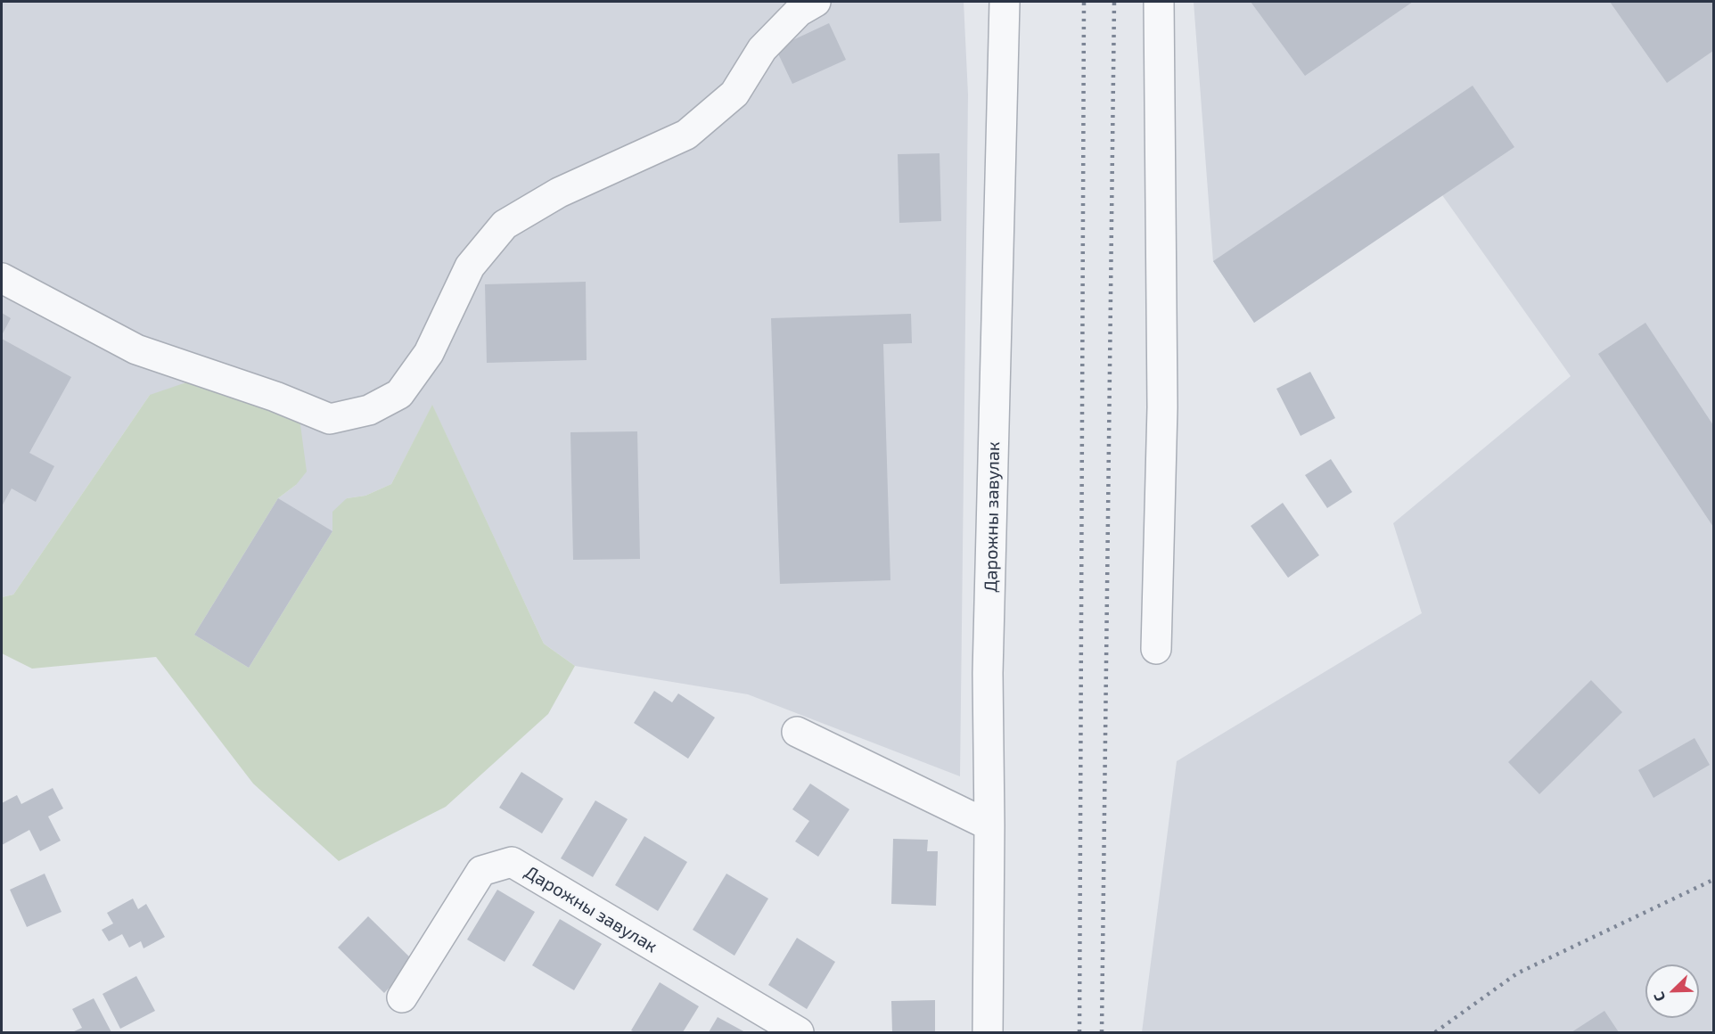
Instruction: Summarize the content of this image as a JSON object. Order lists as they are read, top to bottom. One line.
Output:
{"streets":{"street":["Дарожны завулак"]},"north":"bottom left"}
